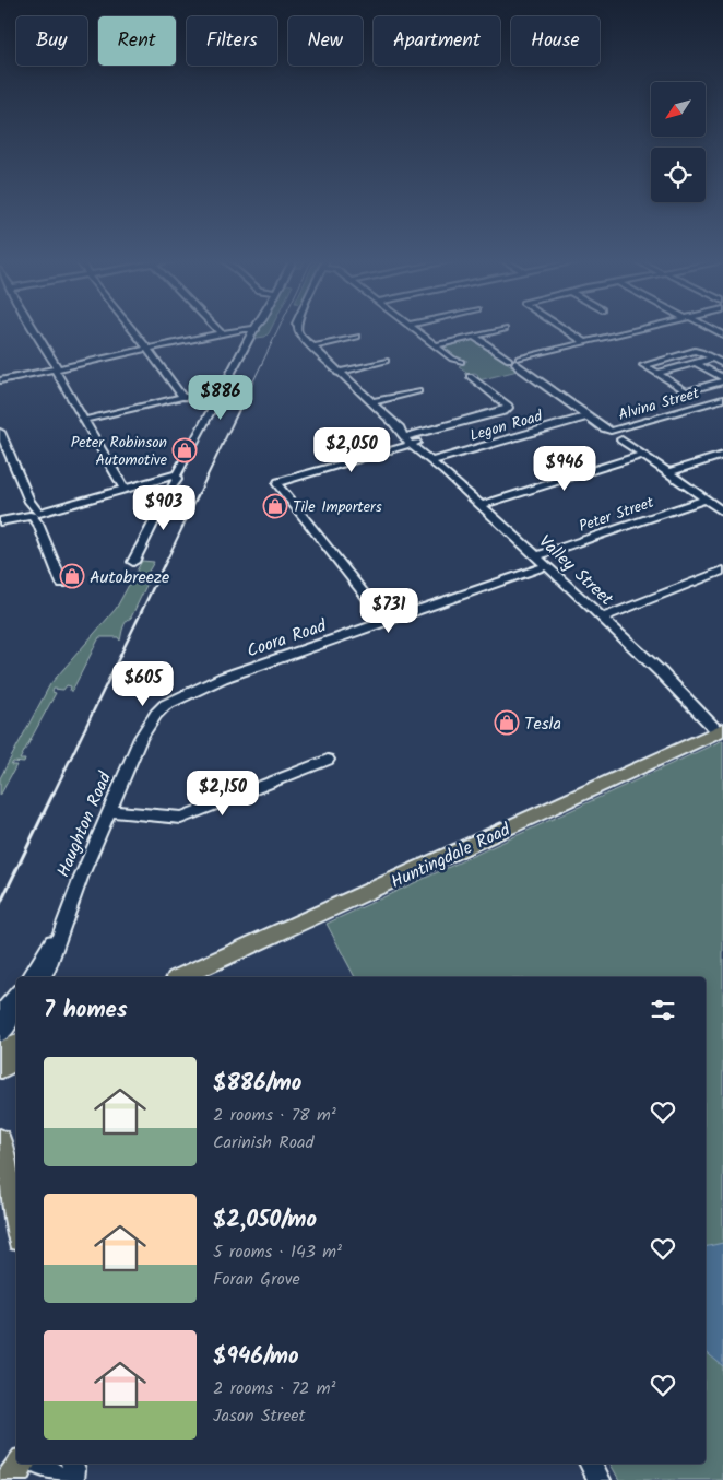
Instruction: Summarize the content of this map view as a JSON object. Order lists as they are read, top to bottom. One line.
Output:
{"streets":{"main road":["Huntingdale Road"],"street":["Alvina Street","Legon Road","Peter Street","Valley Street","Coora Road","Haughton Road"]},"crossings":[["Alvina Street","Legon Road"],["Legon Road","Valley Street"],["Peter Street","Valley Street"],["Valley Street","Coora Road"],["Valley Street","Huntingdale Road"],["Coora Road","Haughton Road"]],"places":{"shop":["Peter Robinson Automotive","Tile Importers","Autobreeze","Tesla"]},"north":"bottom left","page":{"chip":["Buy","Rent","Filters","New","Apartment","House"],"price":["$886","$2,050","$946","$903","$731","$605","$2,150"],"heading":"7 homes","list":[{"name":"$886/mo","note":"2 rooms · 78 m² · Carinish Road"},{"name":"$2,050/mo","note":"5 rooms · 143 m² · Foran Grove"},{"name":"$946/mo","note":"2 rooms · 72 m² · Jason Street"}]}}
